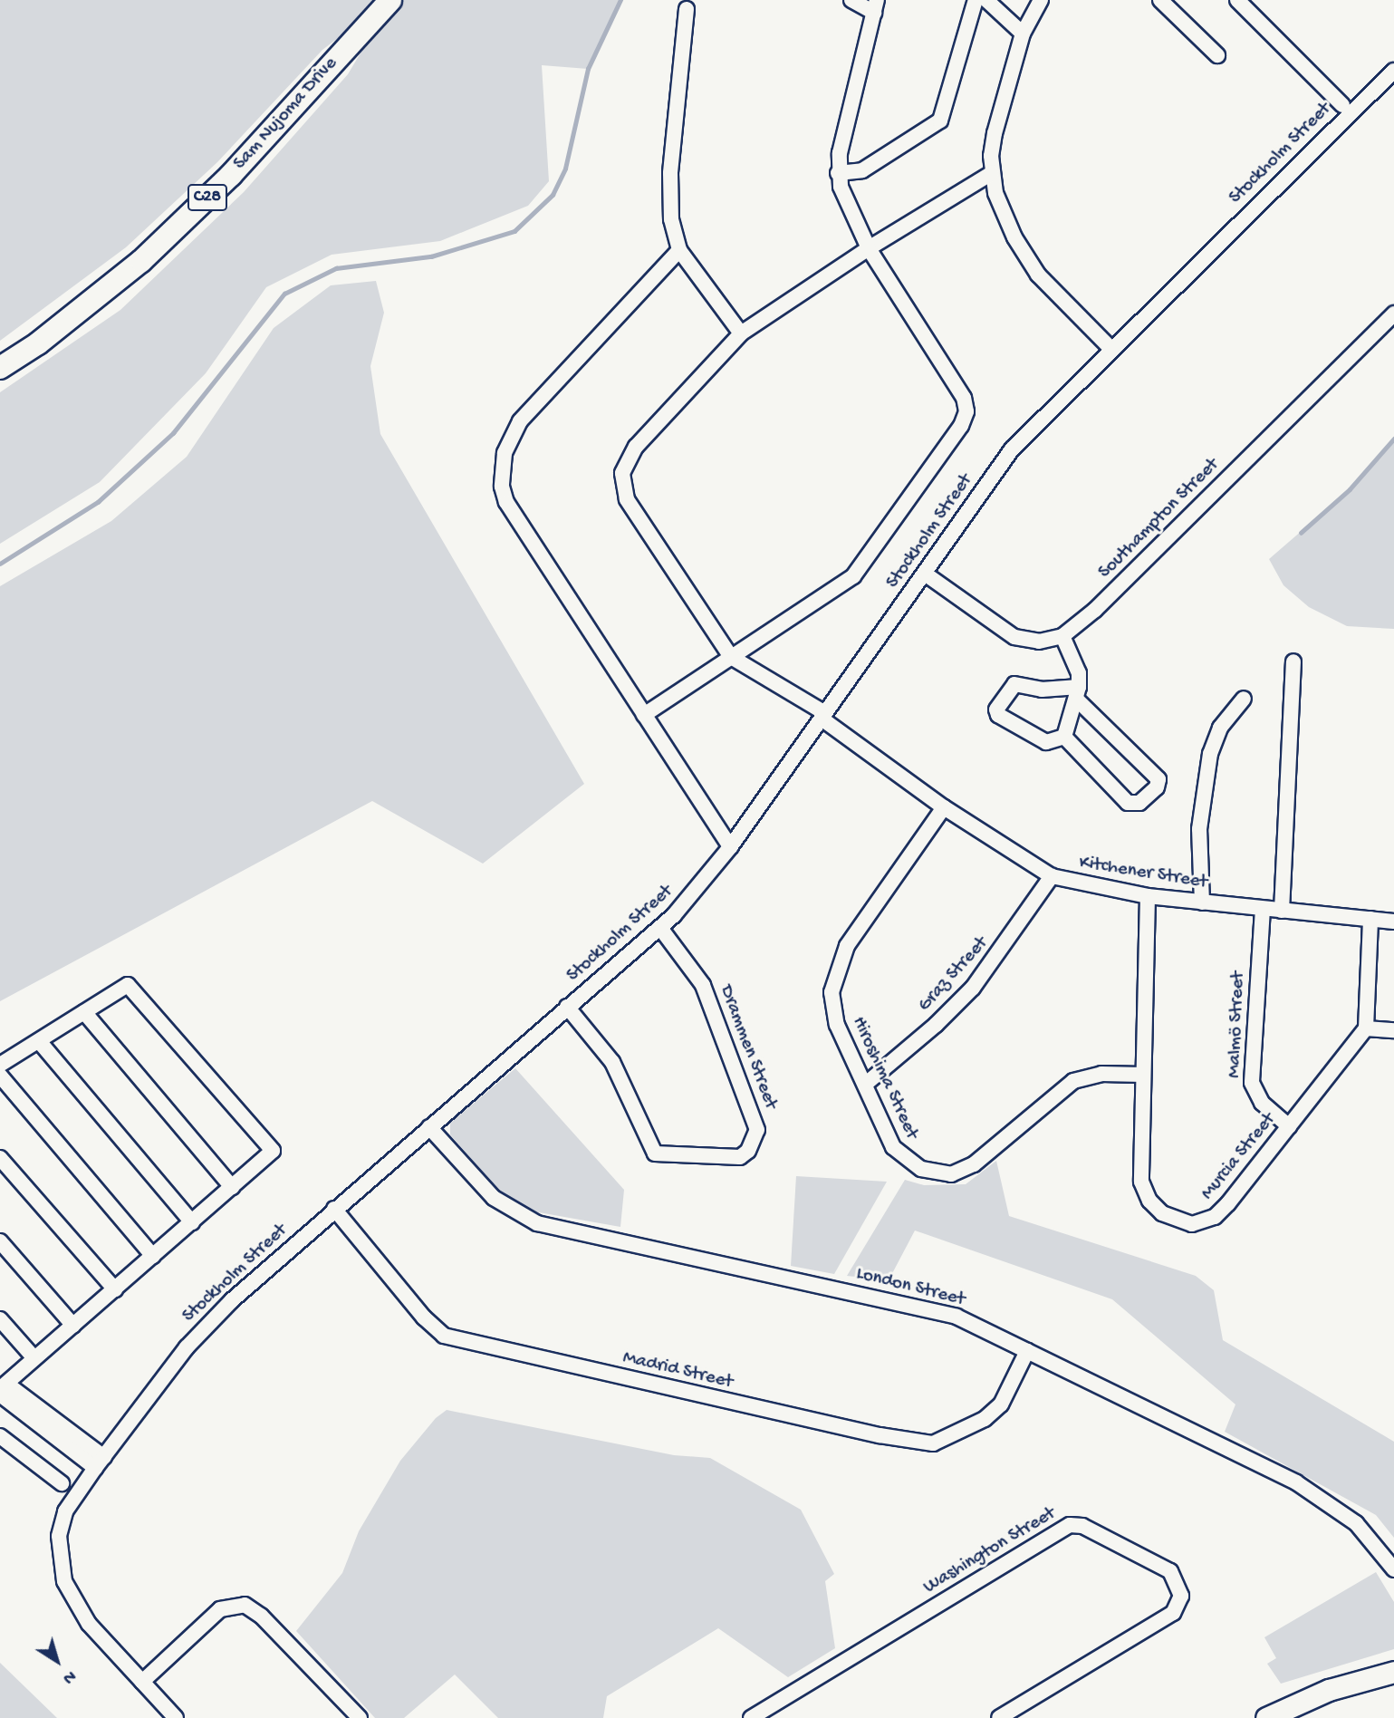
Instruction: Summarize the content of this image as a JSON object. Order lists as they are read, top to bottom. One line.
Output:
{"streets":{"main road":["Sam Nujoma Drive","C28"],"street":["Stockholm Street","Southampton Street","Kitchener Street","Graz Street","Malmö Street","Drammen Street","Hiroshima Street","Murcia Street","London Street","Madrid Street","Washington Street"]},"crossings":[["Stockholm Street","Kitchener Street"],["Stockholm Street","Drammen Street"],["Stockholm Street","London Street"],["Stockholm Street","Madrid Street"],["Kitchener Street","Graz Street"],["Kitchener Street","Malmö Street"],["Kitchener Street","Hiroshima Street"],["Kitchener Street","Murcia Street"],["Graz Street","Hiroshima Street"],["Malmö Street","Murcia Street"],["Hiroshima Street","Murcia Street"],["London Street","Madrid Street"]],"north":"bottom right"}
